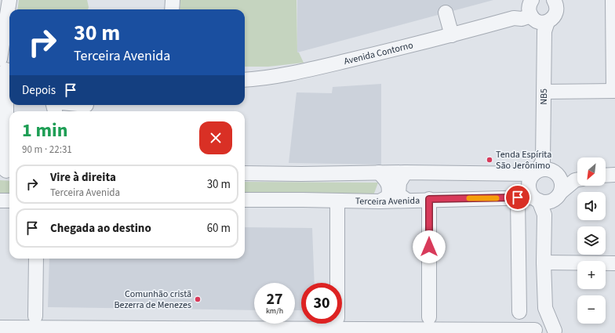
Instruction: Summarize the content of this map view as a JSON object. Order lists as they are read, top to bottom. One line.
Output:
{"streets":{"street":["Avenida Contorno","NB5","Terceira Avenida"]},"crossings":[["Avenida Contorno","NB5"],["NB5","Terceira Avenida"]],"places":["Tenda Espírita São Jerônimo","Comunhão cristã Bezerra de Menezes"],"north":"bottom left","page":{"turn":["30 m","Terceira Avenida"],"then":"Depois","heading":["1 min","90 m · 22:31"],"map_buttons":["+","−"],"list":[{"name":"Vire à direita","note":"Terceira Avenida","value":"30 m"},{"name":"Chegada ao destino","value":"60 m"}],"speed":"27 km/h","limit":"30"}}
